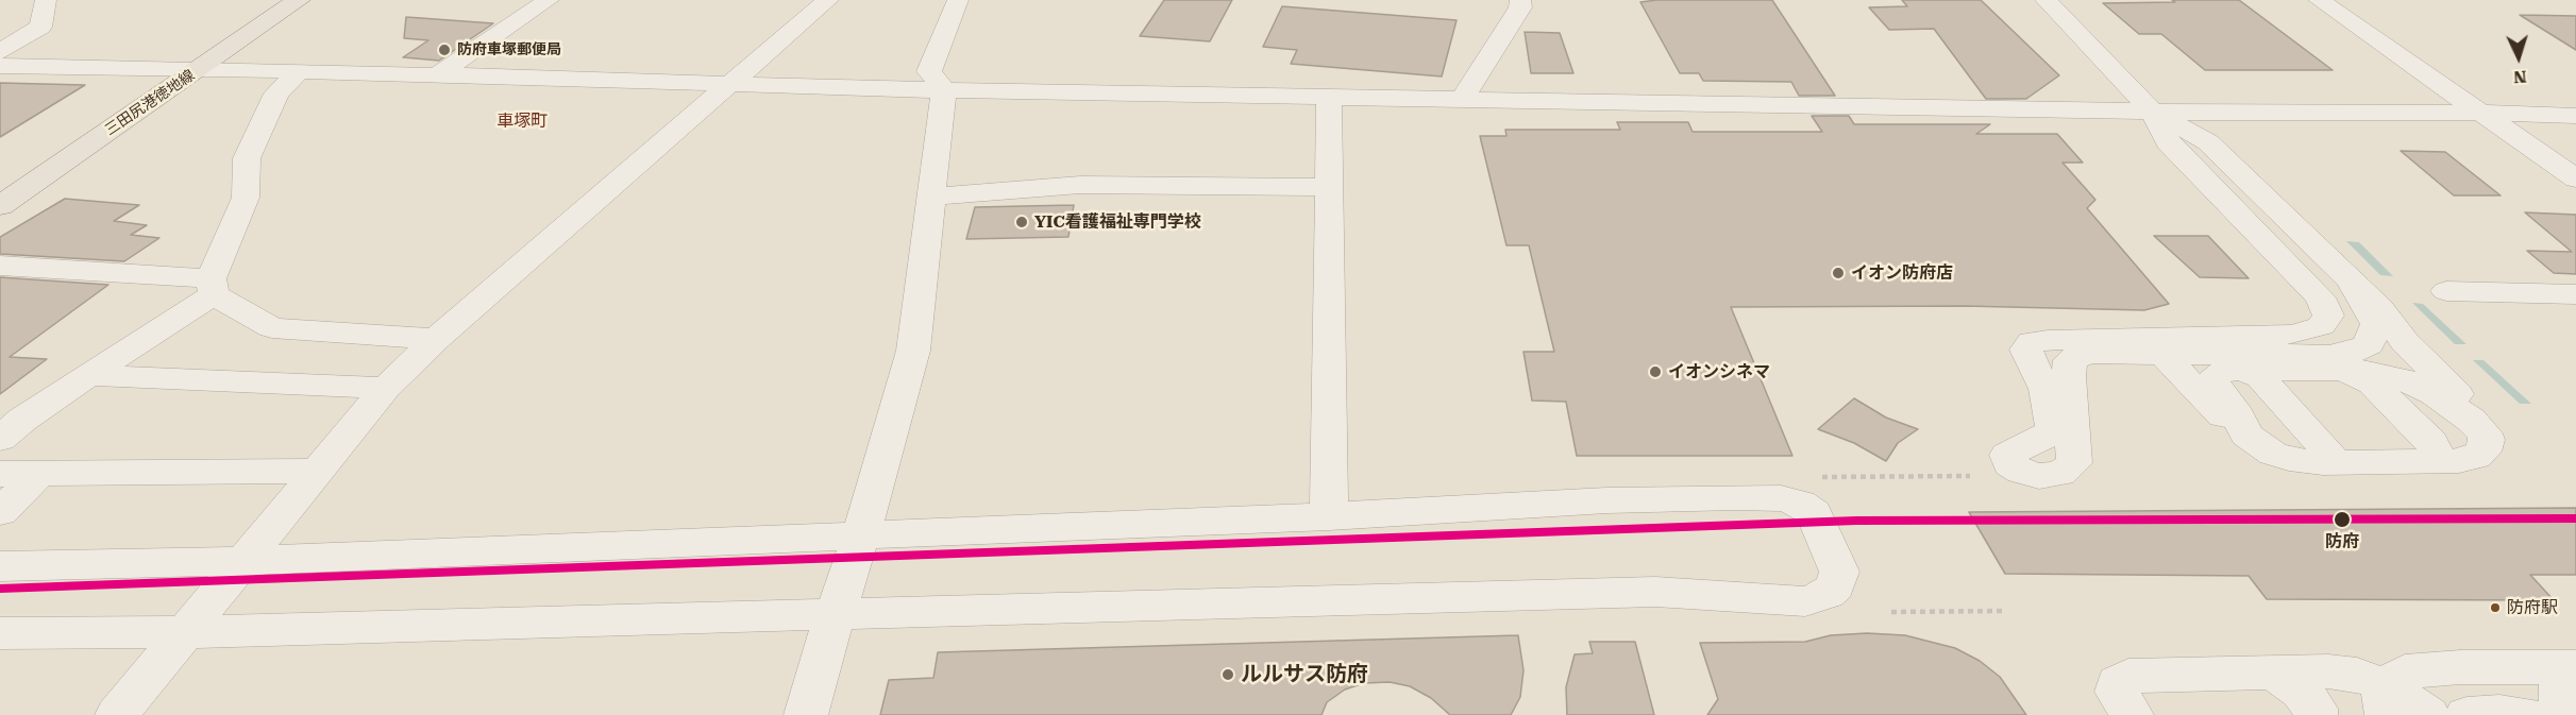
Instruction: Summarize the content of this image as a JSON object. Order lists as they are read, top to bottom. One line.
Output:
{"streets":{"main road":["三田尻港徳地線"]},"districts":["車塚町"],"places":["防府車塚郵便局","YIC看護福祉専門学校","イオン防府店","イオンシネマ","防府","防府駅","ルルサス防府"],"north":"bottom"}
